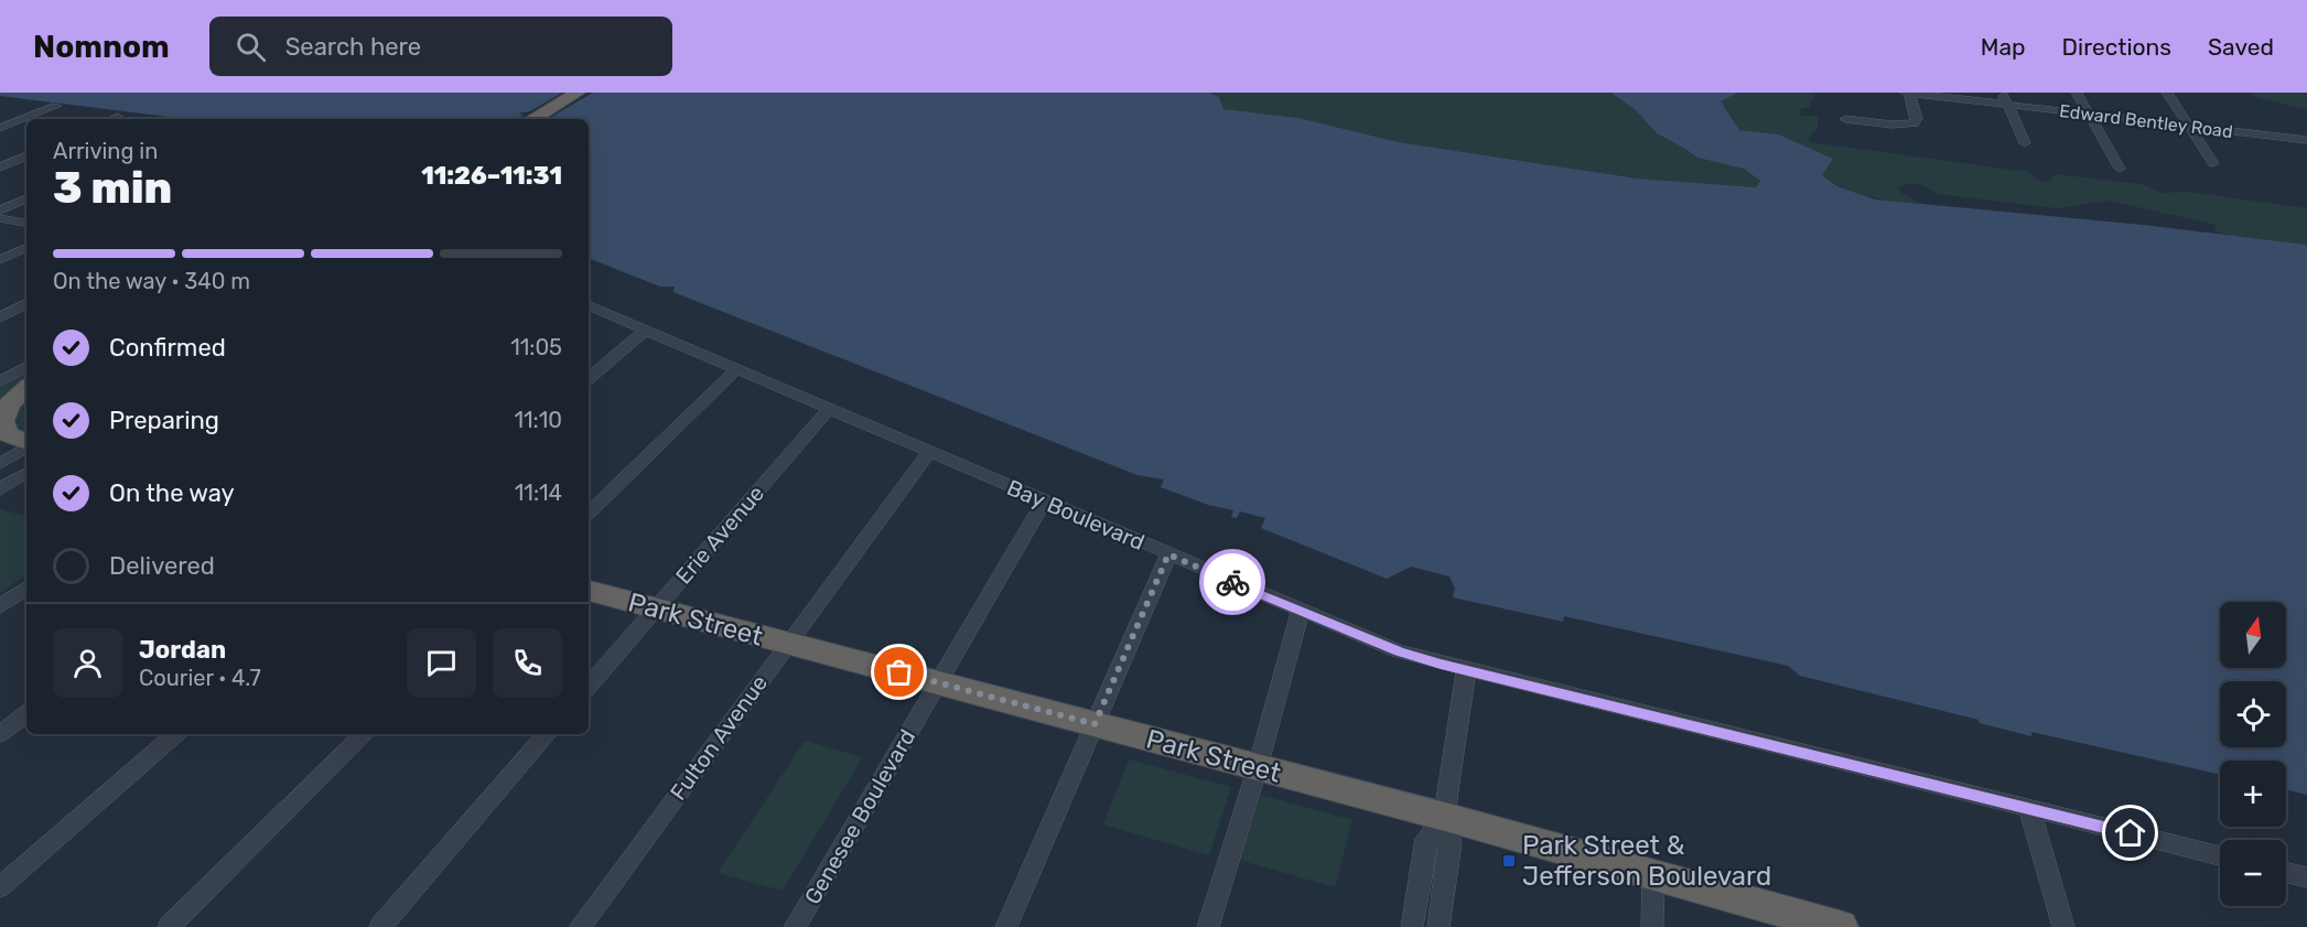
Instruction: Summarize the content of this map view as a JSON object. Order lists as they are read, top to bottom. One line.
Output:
{"streets":{"highway":["Park Street"],"street":["Edward Bentley Road","Bay Boulevard","Erie Avenue","Fulton Avenue","Genesee Boulevard"]},"crossings":[["Bay Boulevard","Erie Avenue"],["Bay Boulevard","Fulton Avenue"],["Bay Boulevard","Genesee Boulevard"],["Erie Avenue","Park Street"],["Park Street","Fulton Avenue"],["Park Street","Genesee Boulevard"]],"places":{"transit":["Park Street & Jefferson Boulevard"]},"north":"top","page":{"header":"Nomnom","search":"Search here","nav":["Map","Directions","Saved"],"heading":["3 min","Arriving in","11:26–11:31"],"panel":["Jordan","Courier · 4.7"],"bar":"On the way · 340 m","list":[["Confirmed","11:05"],["Preparing","11:10"],["On the way","11:14"],"Delivered"],"map_buttons":["+","−"]}}
